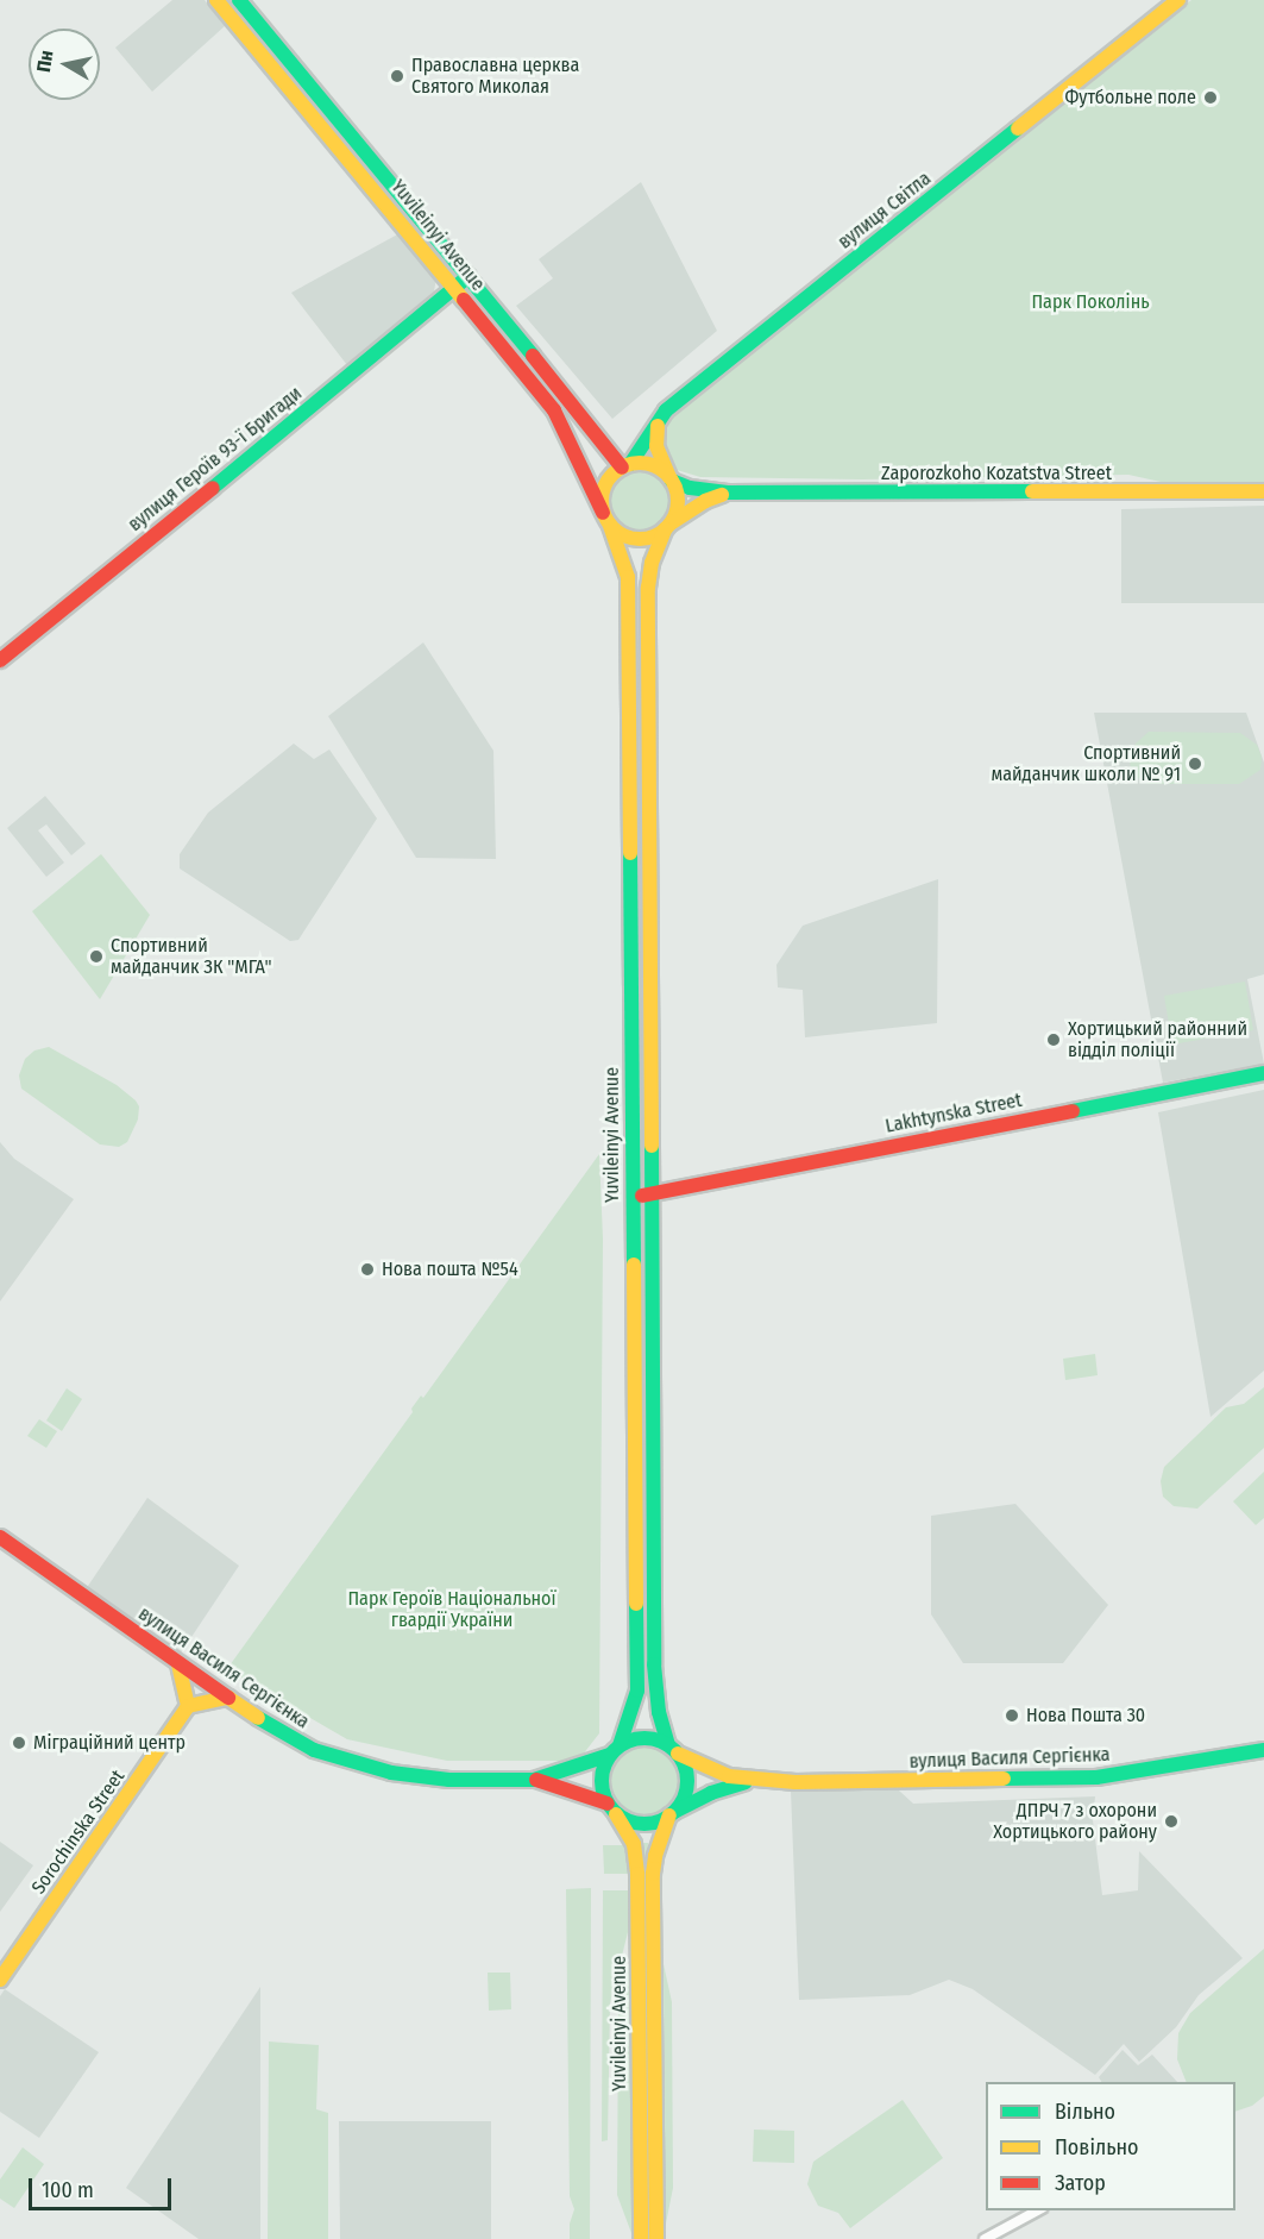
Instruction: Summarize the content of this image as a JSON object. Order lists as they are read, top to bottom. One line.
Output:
{"streets":{"main road":["вулиця Світла","Yuvileinyi Avenue","вулиця Героїв 93-ї Бригади","Zaporozkoho Kozatstva Street","Lakhtynska Street","вулиця Василя Сергієнка","Sorochinska Street"]},"crossings":[["вулиця Світла","Yuvileinyi Avenue"],["вулиця Світла","Zaporozkoho Kozatstva Street"],["Yuvileinyi Avenue","вулиця Героїв 93-ї Бригади"],["Yuvileinyi Avenue","Zaporozkoho Kozatstva Street"],["Yuvileinyi Avenue","Lakhtynska Street"],["Yuvileinyi Avenue","вулиця Василя Сергієнка"]],"parks":["Парк Поколінь","Парк Героїв Національної гвардії України"],"places":["Православна церква Святого Миколая","Футбольне поле","Спортивний майданчик школи № 91","Спортивний майданчик ЗК \"МГА\"","Хортицький районний відділ поліції","Нова пошта №54","Нова Пошта 30","Міграційний центр","ДПРЧ 7 з охорони Хортицького району"],"legend":["Вільно","Повільно","Затор"],"scale_bar":"100 m","north":"left"}
